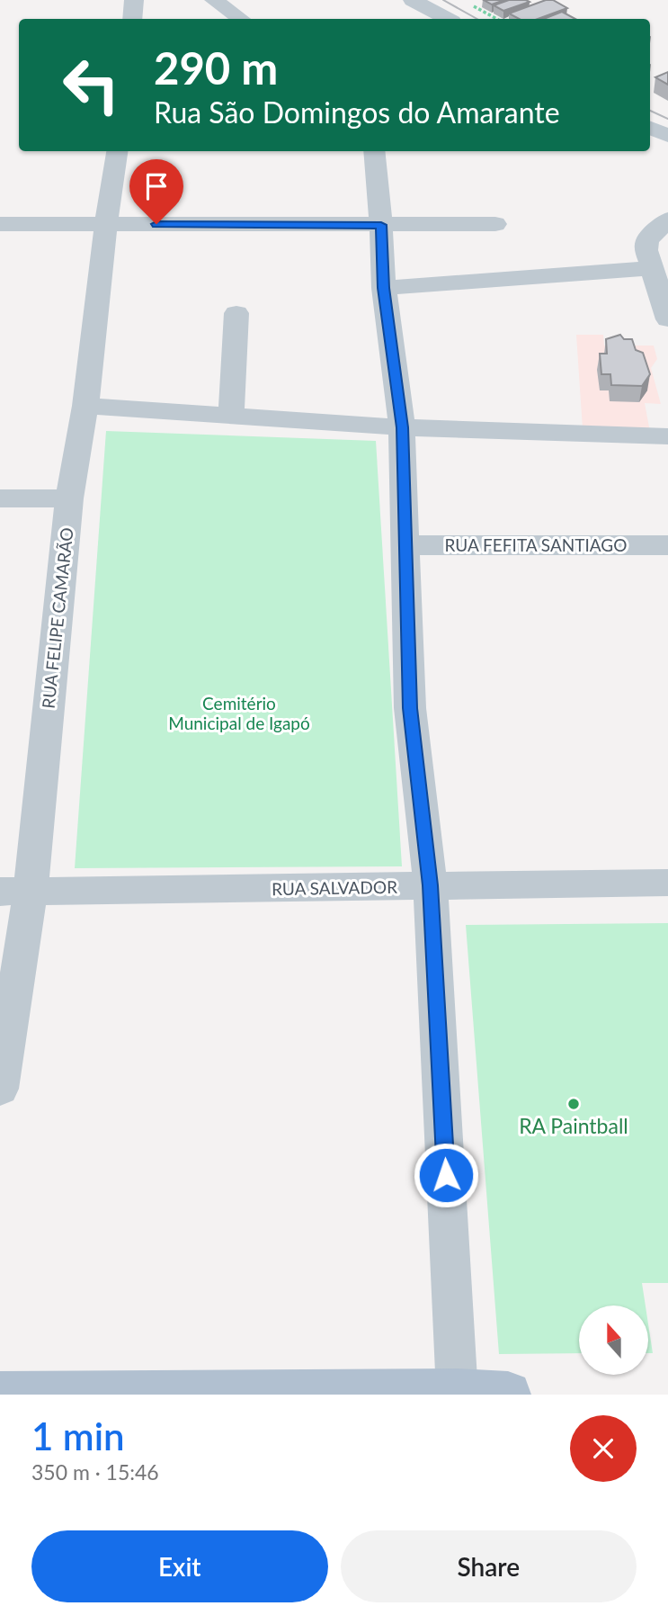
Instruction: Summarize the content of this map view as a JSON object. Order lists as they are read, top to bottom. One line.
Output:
{"streets":{"street":["RUA FEFITA SANTIAGO","RUA FELIPE CAMARÃO","RUA SALVADOR"]},"crossings":[["RUA FELIPE CAMARÃO","RUA SALVADOR"]],"parks":["Cemitério Municipal de Igapó"],"places":["RA Paintball"],"north":"top","page":{"turn":["290 m","Rua São Domingos do Amarante"],"heading":["1 min","350 m · 15:46"],"buttons":["Exit","Share"]}}
